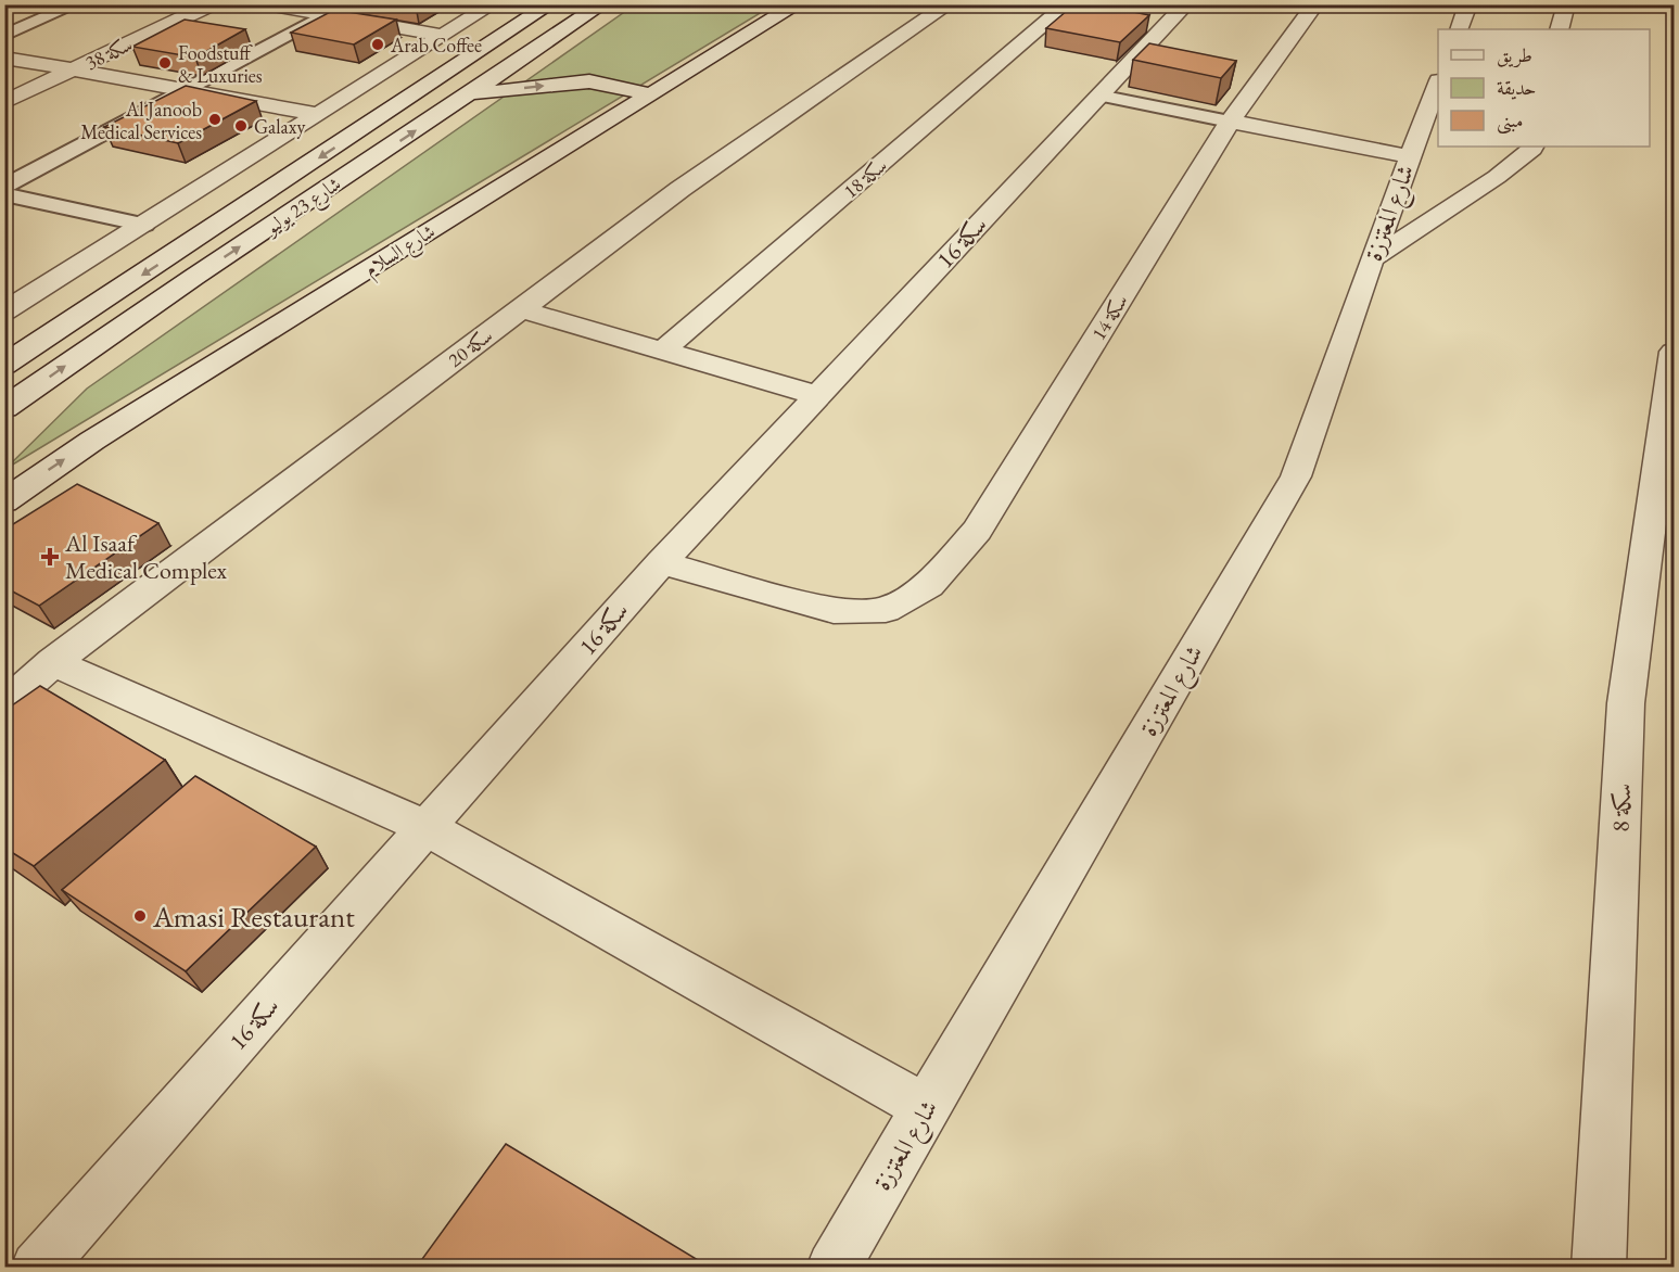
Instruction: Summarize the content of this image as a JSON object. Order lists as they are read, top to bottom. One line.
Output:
{"streets":{"street":["سكة 38","سكة 18","شارع 23 يوليو","شارع المعتززة","سكة 16","شارع السلام","سكة 14","سكة 20","سكة 8"]},"crossings":[["سكة 16","سكة 14"]],"places":{"other":["Arab Coffee","Foodstuff & Luxuries","Al Janoob Medical Services","Galaxy","Amasi Restaurant"],"health":["Al Isaaf Medical Complex"]},"legend":["طريق","حديقة","مبنى"]}
